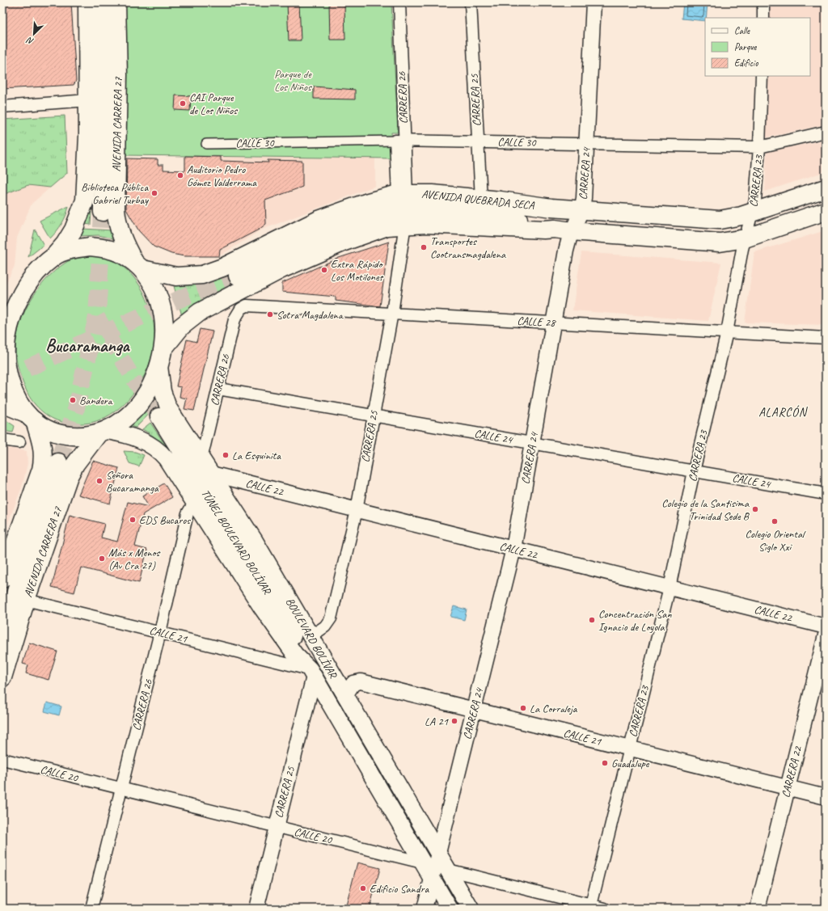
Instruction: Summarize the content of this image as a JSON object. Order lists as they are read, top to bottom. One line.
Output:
{"streets":{"main road":["AVENIDA CARRERA 27","AVENIDA QUEBRADA SECA","TÚNEL BOULEVARD BOLÍVAR","BOULEVARD BOLÍVAR"],"street":["CARRERA 26","CARRERA 25","CALLE 30","CARRERA 24","CARRERA 23","CALLE 28","CALLE 24","CALLE 22","CALLE 21","CARRERA 22","CALLE 20"]},"crossings":[["CARRERA 26","CALLE 30"],["CARRERA 26","AVENIDA QUEBRADA SECA"],["CARRERA 26","CALLE 28"],["CARRERA 26","CALLE 24"],["CARRERA 26","CALLE 21"],["CARRERA 26","BOULEVARD BOLÍVAR"],["CARRERA 26","CALLE 20"],["CARRERA 25","CALLE 30"],["CARRERA 25","AVENIDA QUEBRADA SECA"],["CARRERA 25","CALLE 28"],["CARRERA 25","CALLE 24"],["CARRERA 25","CALLE 22"],["CARRERA 25","TÚNEL BOULEVARD BOLÍVAR"],["CARRERA 25","CALLE 21"],["CARRERA 25","BOULEVARD BOLÍVAR"],["CARRERA 25","CALLE 20"],["AVENIDA CARRERA 27","AVENIDA QUEBRADA SECA"],["AVENIDA CARRERA 27","CALLE 21"],["AVENIDA CARRERA 27","BOULEVARD BOLÍVAR"],["CALLE 30","CARRERA 24"],["CALLE 30","CARRERA 23"],["CARRERA 24","AVENIDA QUEBRADA SECA"],["CARRERA 24","CALLE 28"],["CARRERA 24","CALLE 24"],["CARRERA 24","CALLE 22"],["CARRERA 24","CALLE 21"],["CARRERA 24","BOULEVARD BOLÍVAR"],["CARRERA 24","CALLE 20"],["CARRERA 23","AVENIDA QUEBRADA SECA"],["CARRERA 23","CALLE 28"],["CARRERA 23","CALLE 24"],["CARRERA 23","CALLE 22"],["CARRERA 23","CALLE 21"],["CARRERA 23","CALLE 20"],["CALLE 22","BOULEVARD BOLÍVAR"],["TÚNEL BOULEVARD BOLÍVAR","CALLE 21"],["TÚNEL BOULEVARD BOLÍVAR","BOULEVARD BOLÍVAR"],["CALLE 21","BOULEVARD BOLÍVAR"],["CALLE 21","CARRERA 22"],["BOULEVARD BOLÍVAR","CALLE 20"]],"districts":["Bucaramanga","ALARCÓN"],"parks":["Parque de Los Niños"],"places":["CAI Parque de Los Niños","Auditorio Pedro Gómez Valderrama","Biblioteca Pública Gabriel Turbay","Transportes Cootransmagdalena","Extra Rápido Los Motilones","Sotra Magdalena","Bandera","La Esquinita","Señora Bucaramanga","Colegio de la Santisima Trinidad Sede B","EDS Bucaros","Colegio Oriental Siglo Xxi","Más x Menos (Av Cra 27)","Concentración San Ignacio de Loyola","La Corraleja","LA 21","Guadalupe","Edificio Sandra"],"legend":["Calle","Parque","Edificio"],"north":"bottom left"}
